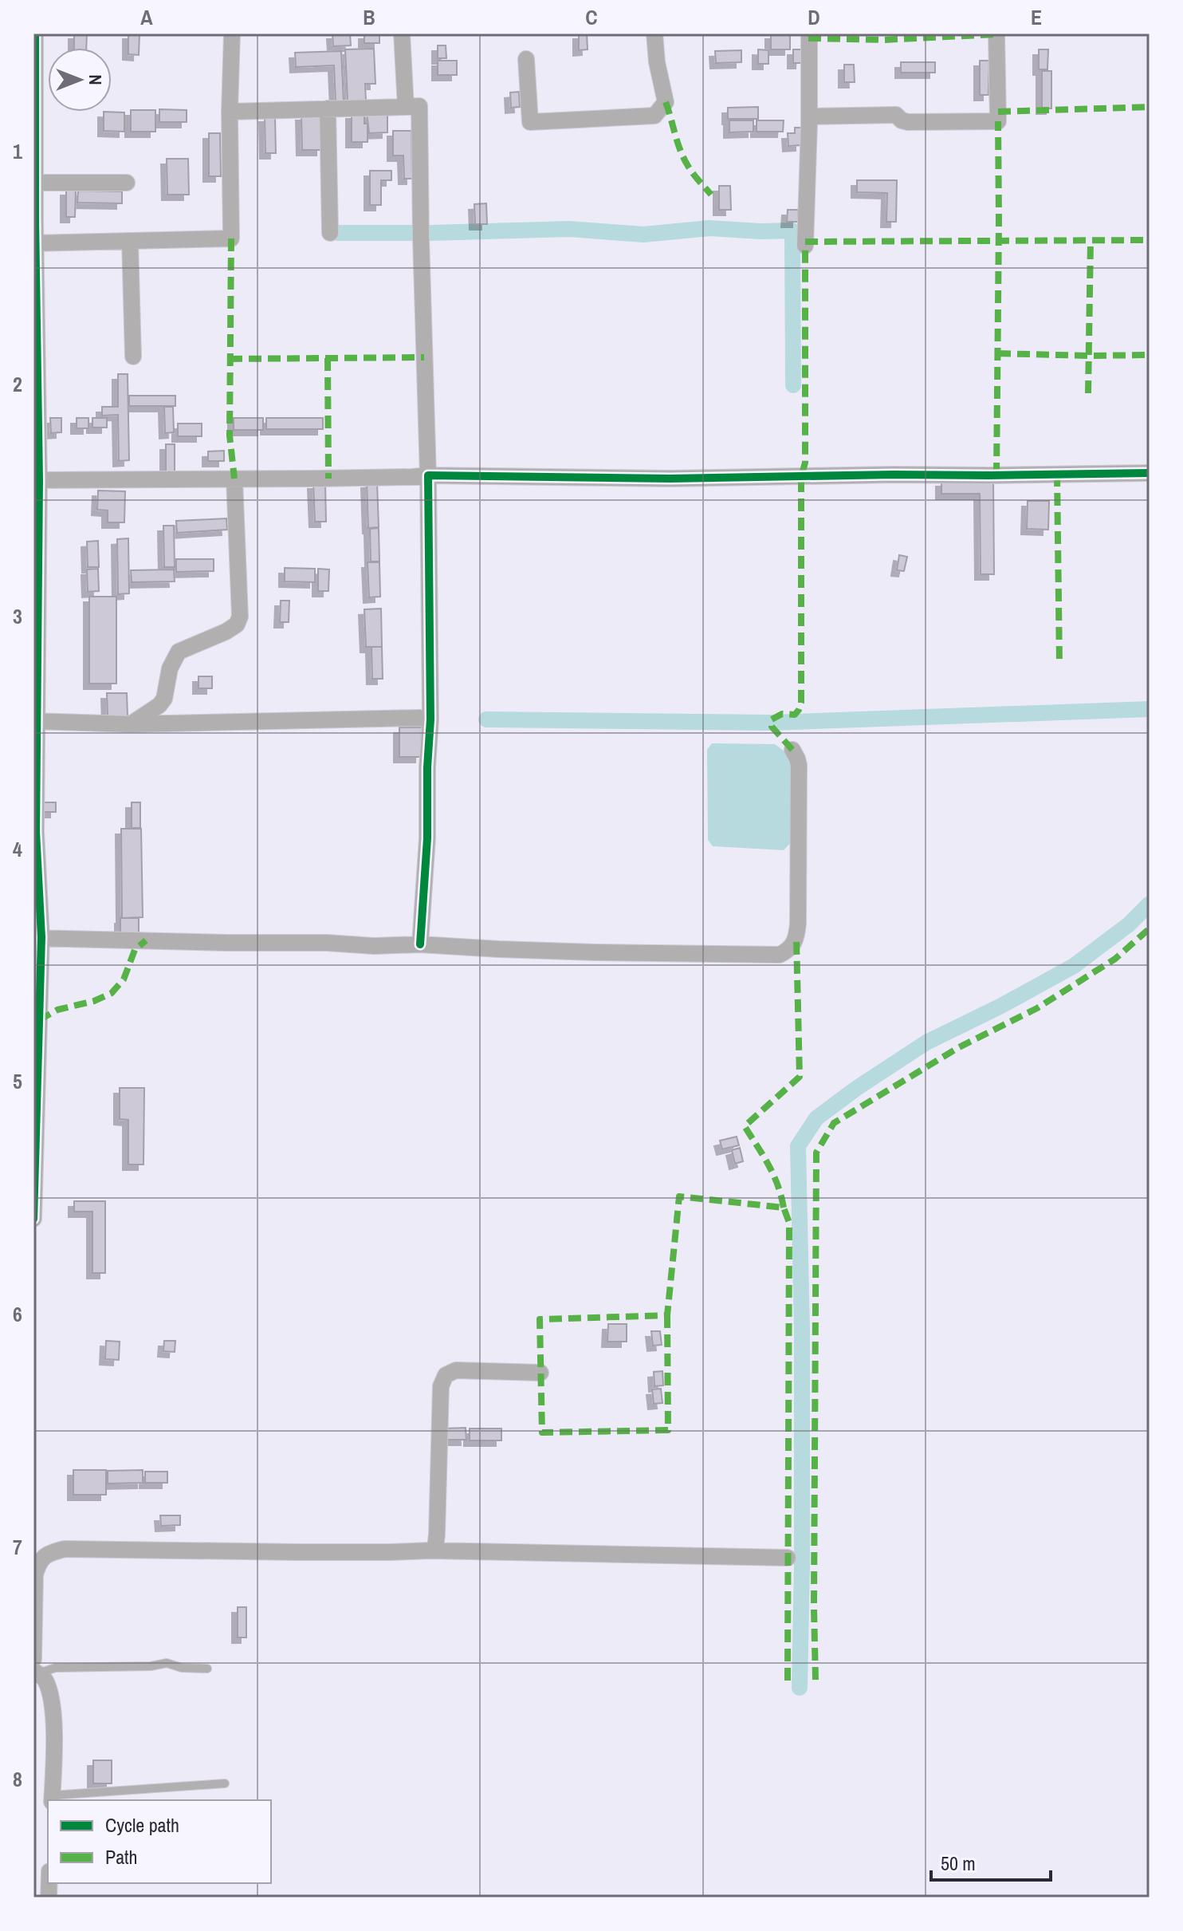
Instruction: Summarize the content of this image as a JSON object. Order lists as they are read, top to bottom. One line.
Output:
{"legend":["Cycle path","Path"],"scale_bar":"50 m","north":"right","grid":{"columns":["A","B","C","D","E"],"rows":["1","2","3","4","5","6","7","8"]}}
